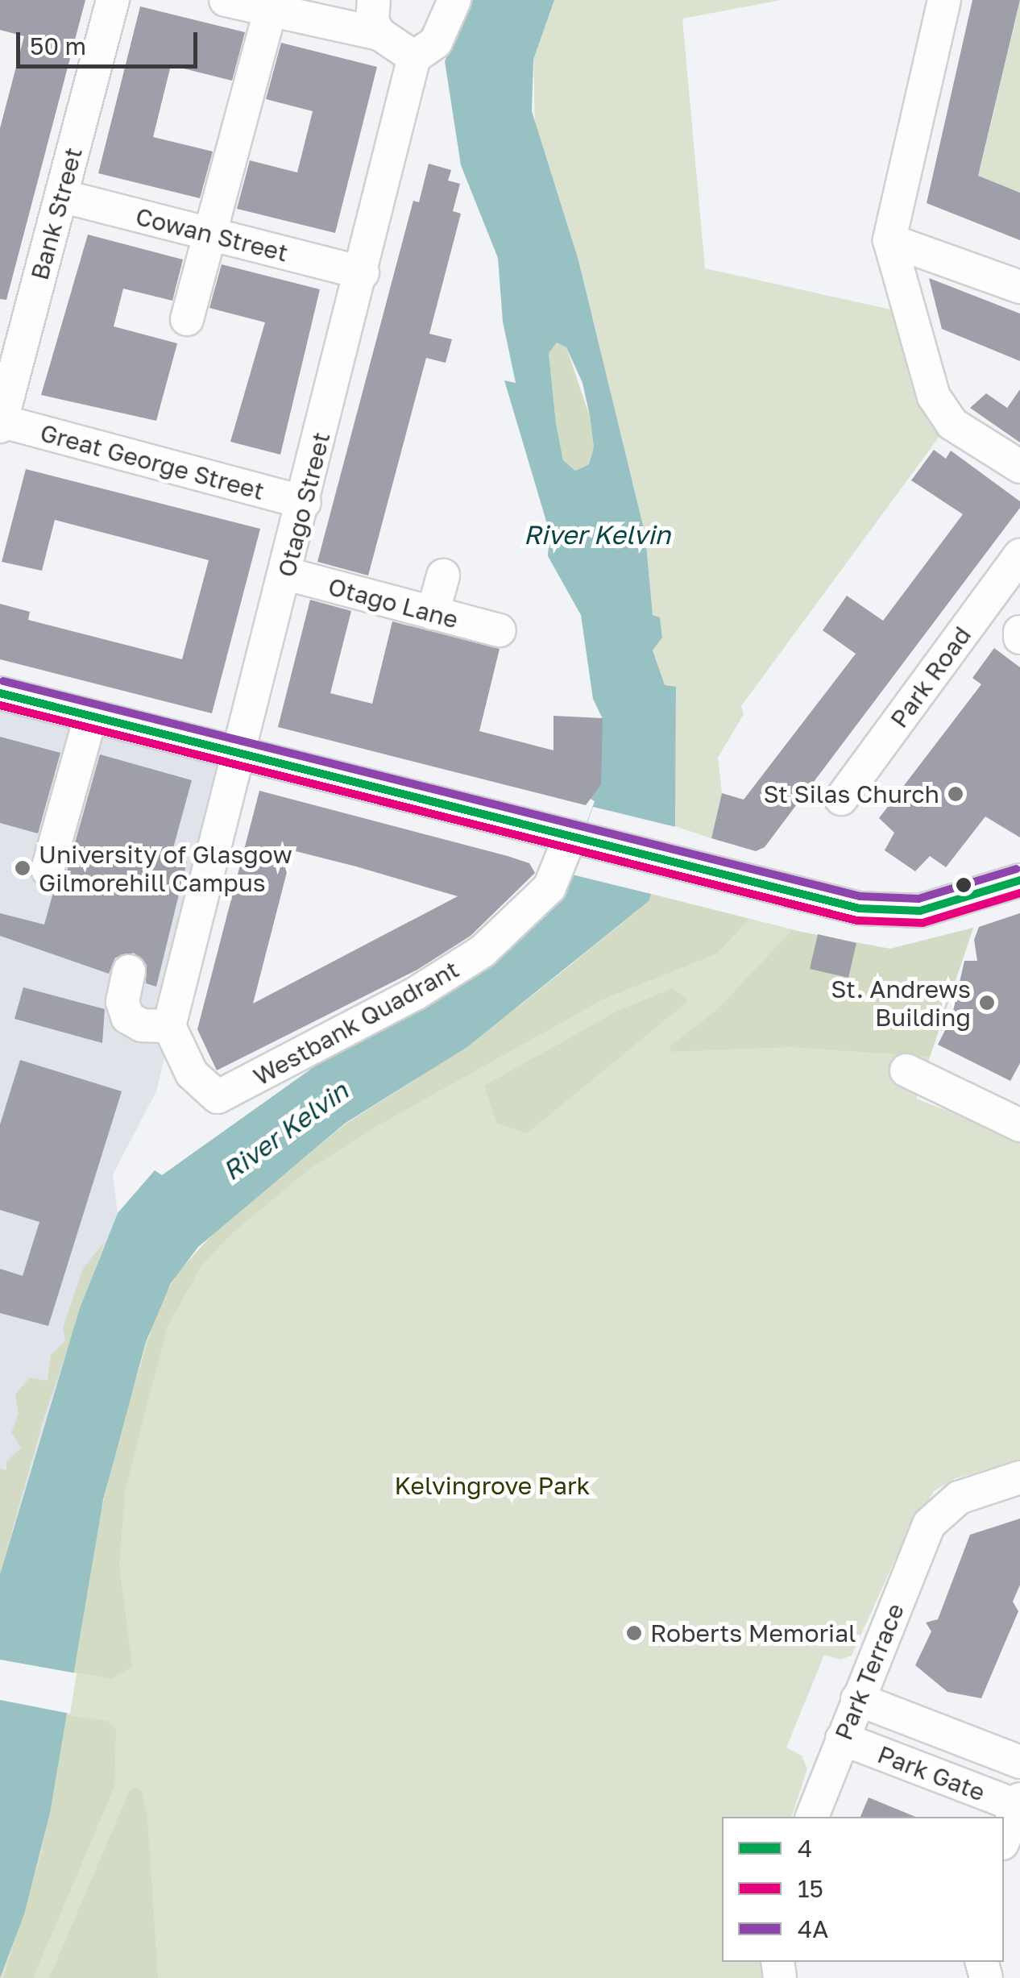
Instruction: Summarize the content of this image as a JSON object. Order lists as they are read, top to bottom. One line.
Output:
{"streets":{"street":["Bank Street","Cowan Street","Great George Street","Otago Street","Otago Lane","Park Road","Westbank Quadrant","Park Terrace","Park Gate"]},"crossings":[["Bank Street","Cowan Street"],["Bank Street","Great George Street"],["Cowan Street","Otago Street"],["Great George Street","Otago Street"],["Otago Street","Otago Lane"],["Otago Street","Westbank Quadrant"],["Park Terrace","Park Gate"]],"water":["River Kelvin"],"parks":["Kelvingrove Park"],"places":["St Silas Church","University of Glasgow Gilmorehill Campus","St. Andrews Building","Roberts Memorial"],"lines":["transit line 4A","transit line 4","transit line 15"],"legend":["4","15","4A"],"scale_bar":"50 m"}
